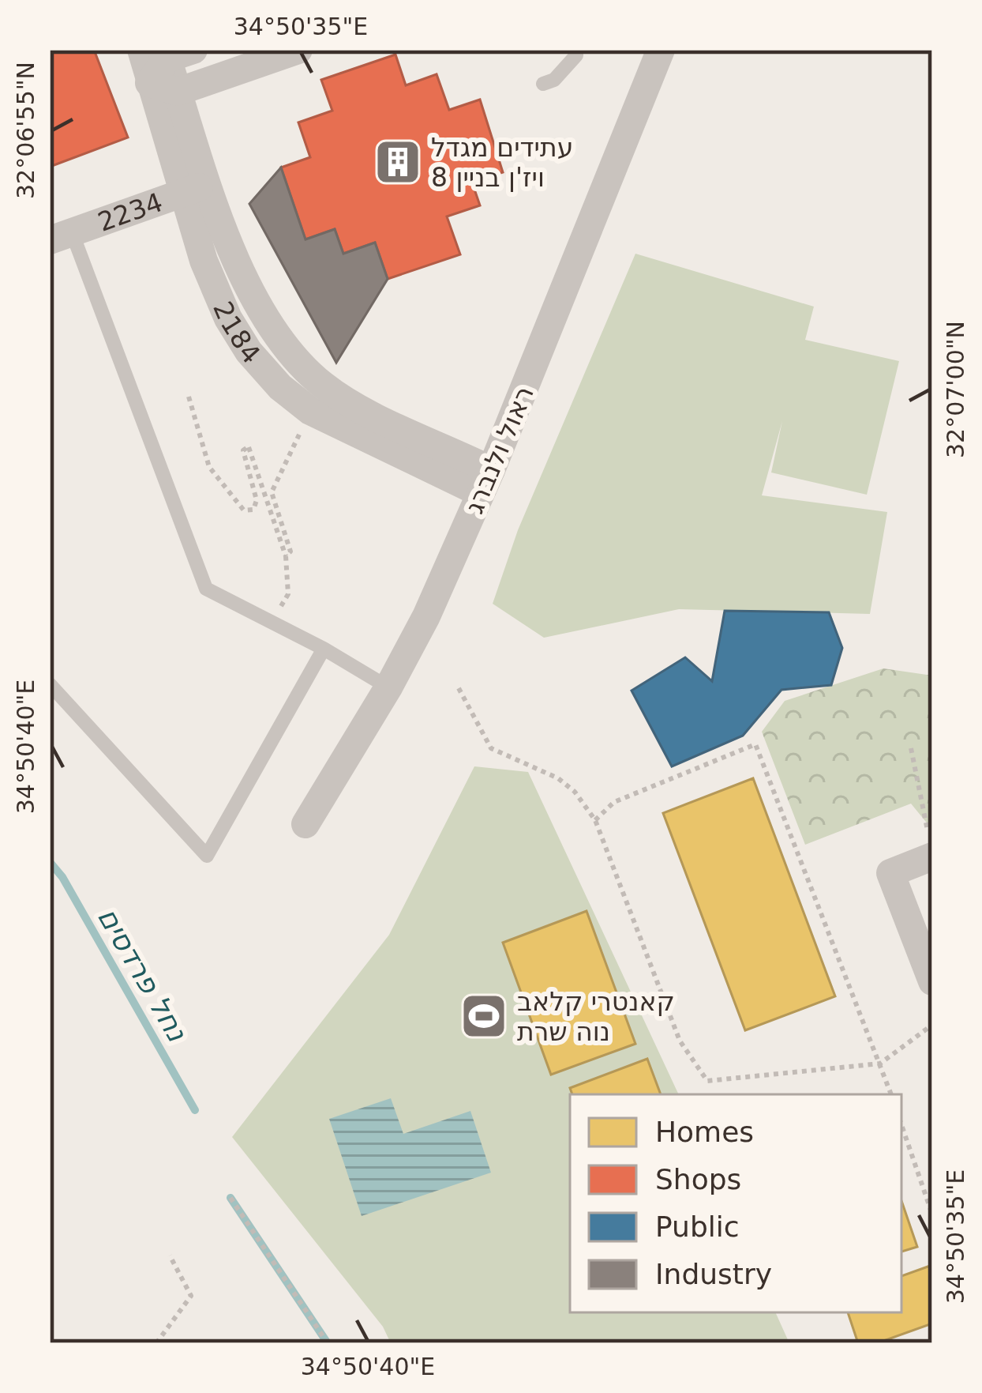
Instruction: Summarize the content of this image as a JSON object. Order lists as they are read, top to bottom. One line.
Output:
{"streets":{"street":["2234","2184","ראול ולנברג"]},"crossings":[["2234","2184"],["2184","ראול ולנברג"]],"water":["נחל פרדסים"],"places":{"building":["עתידים מגדל ויז'ן בניין 8"],"sports":["קאנטרי קלאב נוה שרת"]},"legend":["Homes","Shops","Public","Industry"],"coordinates":["34°50'35\"E","32°06'55\"N","32°07'00\"N","34°50'40\"E"]}
